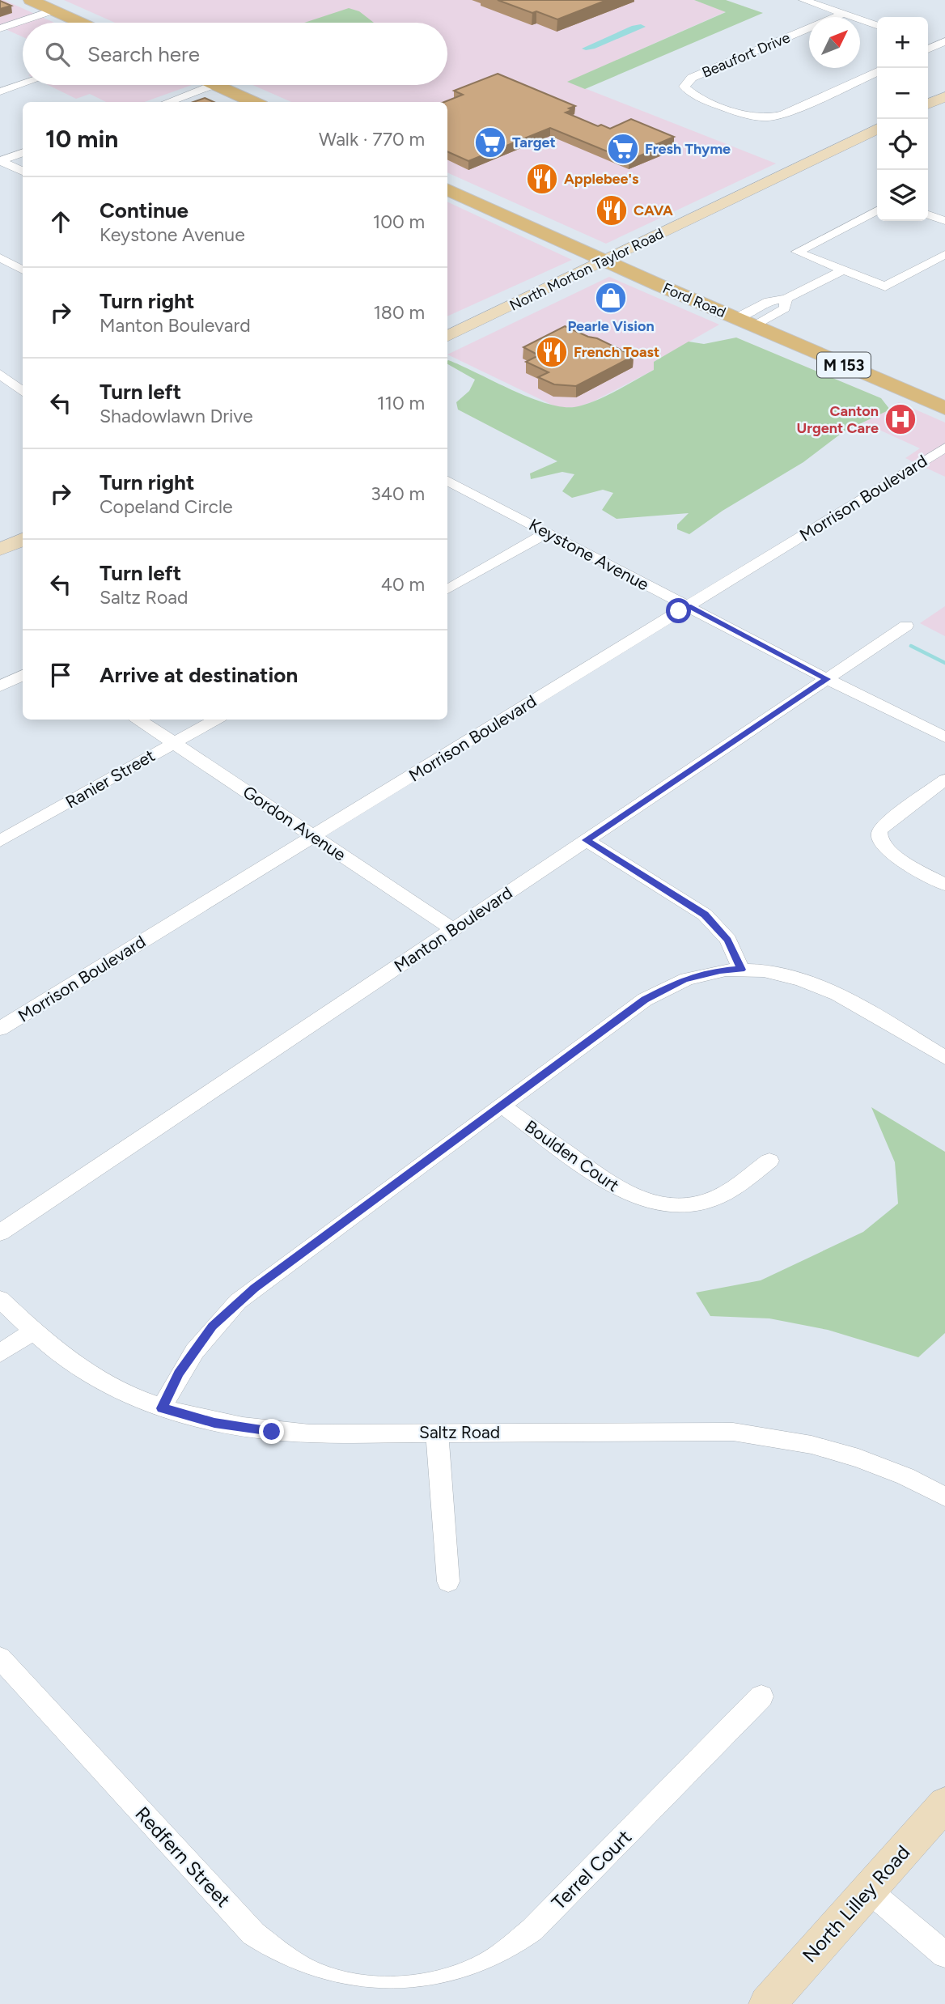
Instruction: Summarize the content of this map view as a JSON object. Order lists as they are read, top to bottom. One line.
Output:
{"streets":{"main road":["Ford Road","M 153"],"street":["Beaufort Drive","North Morton Taylor Road","Morrison Boulevard","Keystone Avenue","Ranier Street","Gordon Avenue","Manton Boulevard","Boulden Court","Saltz Road","Redfern Street","Terrel Court","North Lilley Road"]},"crossings":[["North Morton Taylor Road","Ford Road"],["Morrison Boulevard","Keystone Avenue"],["Morrison Boulevard","Gordon Avenue"],["Keystone Avenue","Manton Boulevard"],["Ranier Street","Gordon Avenue"],["Gordon Avenue","Manton Boulevard"],["Redfern Street","Terrel Court"]],"places":{"supermarket":["Target","Fresh Thyme"],"restaurant":["Applebee's","CAVA","French Toast"],"shop":["Pearle Vision"],"hospital":["Canton Urgent Care"]},"north":"top right","page":{"map_buttons":["+","−"],"search":"Search here","heading":["10 min","Walk · 770 m"],"list":[["Continue","Keystone Avenue","100 m"],["Turn right","Manton Boulevard","180 m"],["Turn left","Shadowlawn Drive","110 m"],["Turn right","Copeland Circle","340 m"],["Turn left","Saltz Road","40 m"],"Arrive at destination"]}}
